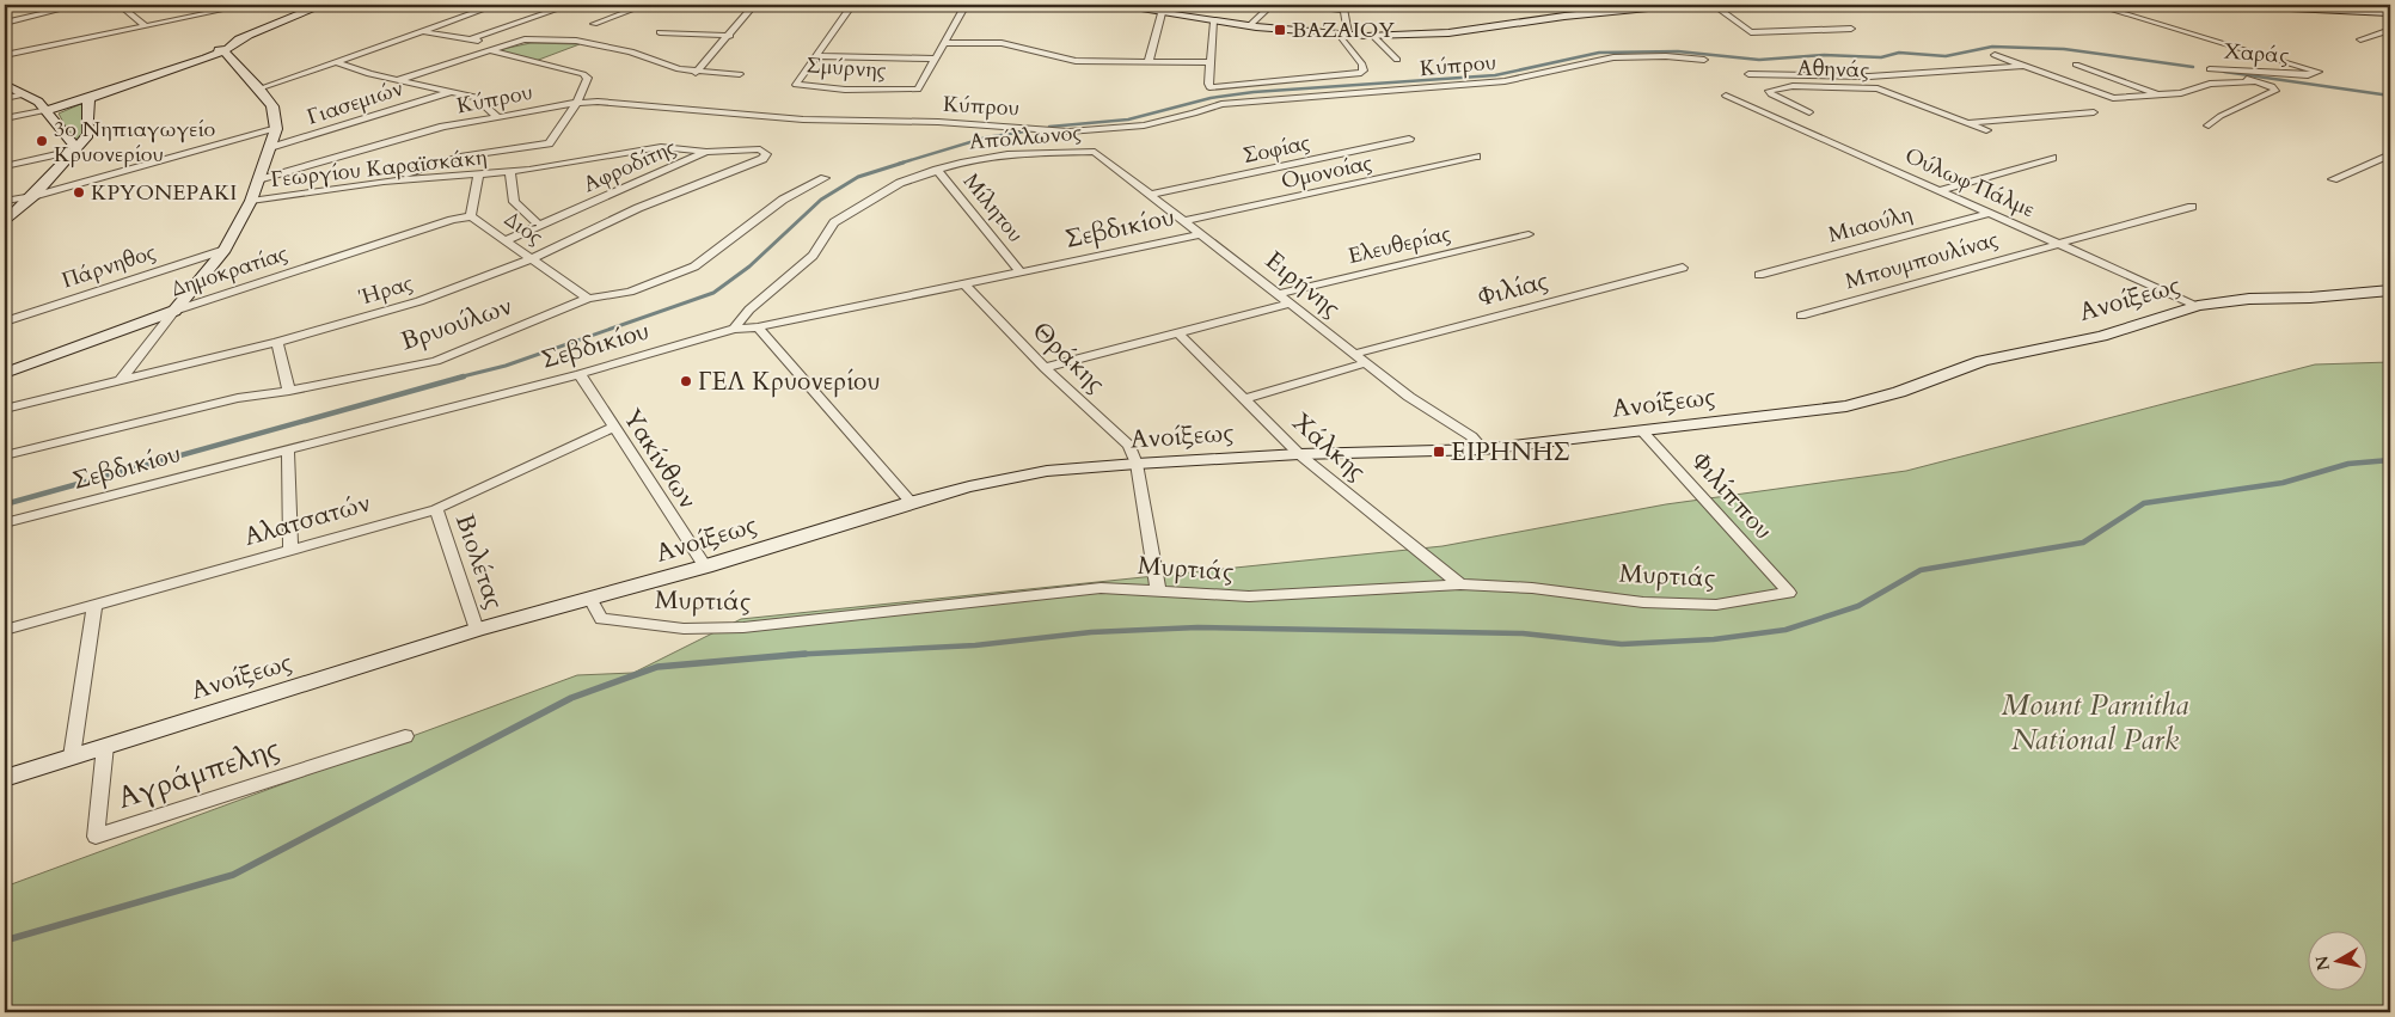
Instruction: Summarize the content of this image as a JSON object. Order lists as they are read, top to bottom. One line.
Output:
{"streets":{"street":["Χαράς","Κύπρου","Σμύρνης","Αθηνάς","Γιασεμιών","Απόλλωνος","Σοφίας","Αφροδίτης","Γεωργίου Καραϊσκάκη","Ομονοίας","Ούλωφ Πάλμε","Μίλητου","Μιαούλη","Διός","Σεβδικίου","Ελευθερίας","Μπουμπουλίνας","Πάρνηθος","Δημοκρατίας","Ειρήνης","Φιλίας","Ήρας","Ανοίξεως","Βρυούλων","Θράκης","Χάλκης","Υακίνθων","Φιλίππου","Αλατσατών","Βιολέτας","Μυρτιάς","Αγράμπελης"]},"crossings":[["Αθηνάς","Ούλωφ Πάλμε"],["Απόλλωνος","Μίλητου"],["Απόλλωνος","Σεβδικίου"],["Απόλλωνος","Ειρήνης"],["Σοφίας","Ειρήνης"],["Αφροδίτης","Γεωργίου Καραϊσκάκη"],["Αφροδίτης","Διός"],["Αφροδίτης","Ήρας"],["Γεωργίου Καραϊσκάκη","Διός"],["Ομονοίας","Ειρήνης"],["Ούλωφ Πάλμε","Μιαούλη"],["Ούλωφ Πάλμε","Μπουμπουλίνας"],["Ούλωφ Πάλμε","Ανοίξεως"],["Μίλητου","Σεβδικίου"],["Διός","Δημοκρατίας"],["Διός","Ήρας"],["Διός","Βρυούλων"],["Σεβδικίου","Ειρήνης"],["Σεβδικίου","Θράκης"],["Σεβδικίου","Υακίνθων"],["Ελευθερίας","Ειρήνης"],["Ειρήνης","Φιλίας"],["Ειρήνης","Ανοίξεως"],["Ανοίξεως","Θράκης"],["Ανοίξεως","Χάλκης"],["Ανοίξεως","Υακίνθων"],["Ανοίξεως","Φιλίππου"],["Ανοίξεως","Βιολέτας"],["Ανοίξεως","Μυρτιάς"],["Ανοίξεως","Αγράμπελης"],["Χάλκης","Μυρτιάς"],["Υακίνθων","Αλατσατών"],["Φιλίππου","Μυρτιάς"],["Αλατσατών","Βιολέτας"]],"parks":["Mount Parnitha National Park"],"places":{"transit":["ΒΑΖΑΙΟΥ","ΕΙΡΗΝΗΣ"],"other":["3ο Νηπιαγωγείο Κρυονερίου","ΚΡΥΟΝΕΡΑΚΙ","ΓΕΛ Κρυονερίου"]},"north":"left"}
